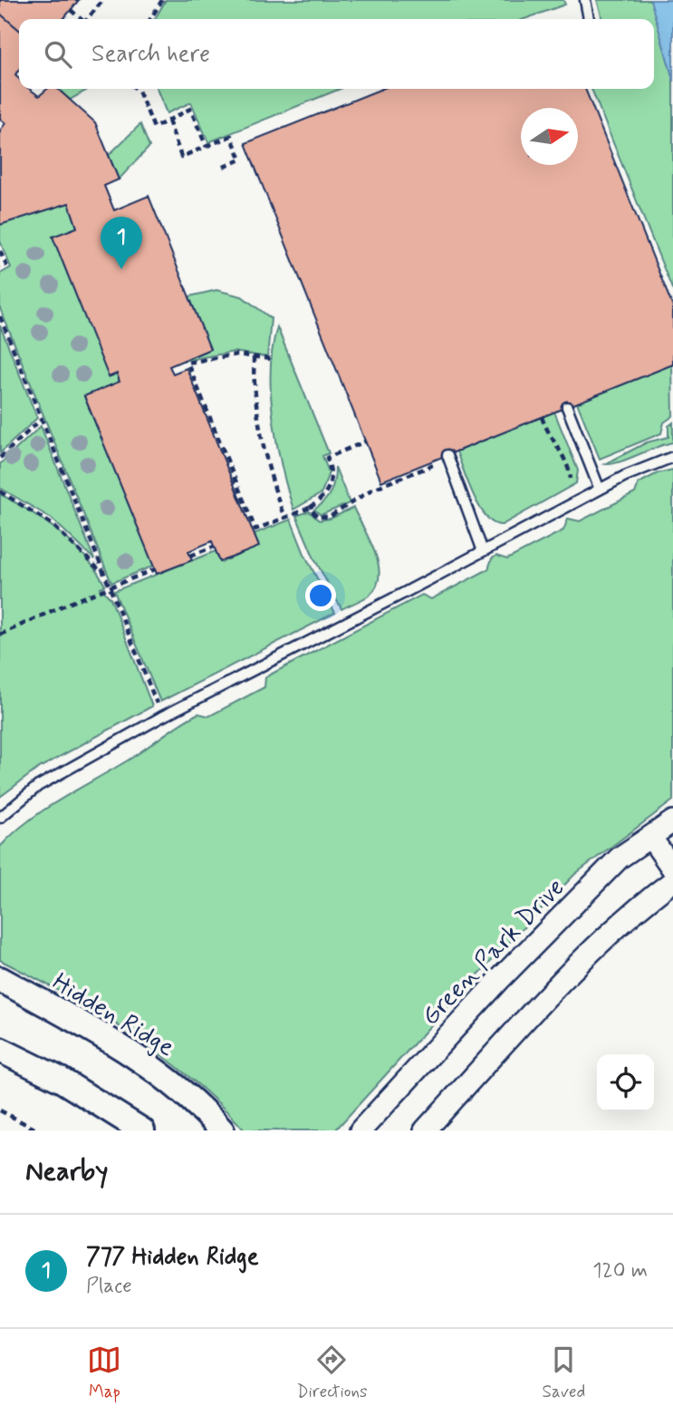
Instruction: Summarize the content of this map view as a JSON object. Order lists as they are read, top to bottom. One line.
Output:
{"streets":{"main road":["Hidden Ridge"],"street":["Green Park Drive"]},"north":"right","page":{"search":"Search here","pins":"1","heading":"Nearby","list":[{"mark":"1","name":"777 Hidden Ridge","note":"Place","value":"120 m"}],"nav":["Map","Directions","Saved"]}}
